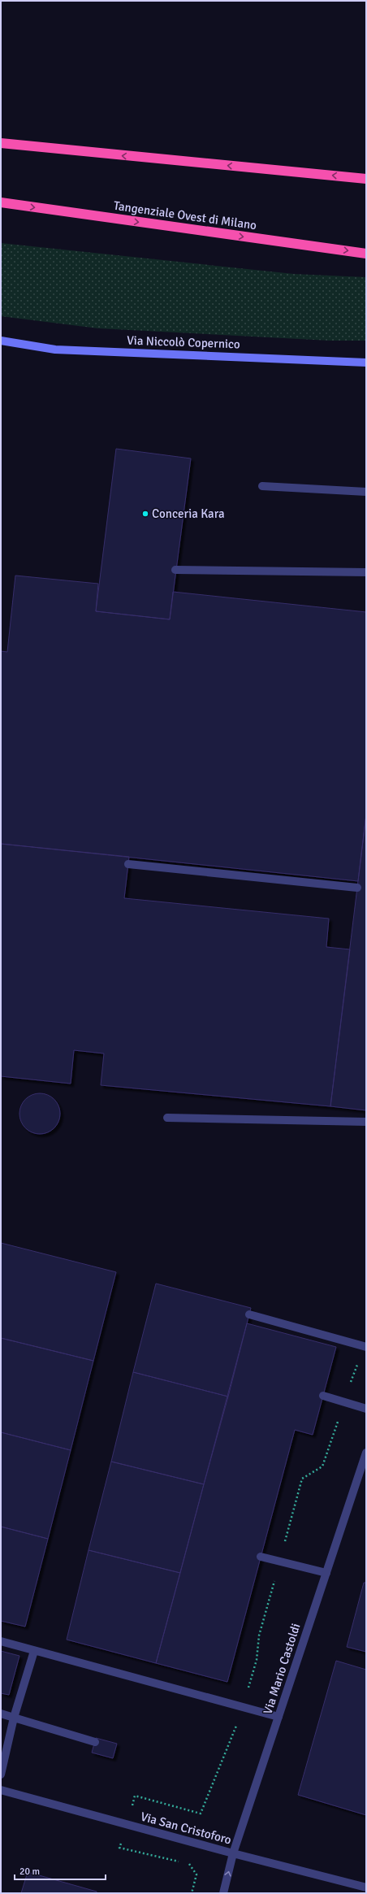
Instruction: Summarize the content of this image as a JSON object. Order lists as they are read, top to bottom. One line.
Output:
{"streets":{"highway":["Tangenziale Ovest di Milano"],"street":["Via Niccolò Copernico","Via Mario Castoldi","Via San Cristoforo"]},"crossings":[["Via Mario Castoldi","Via San Cristoforo"]],"places":["Conceria Kara"],"scale_bar":"20 m"}
